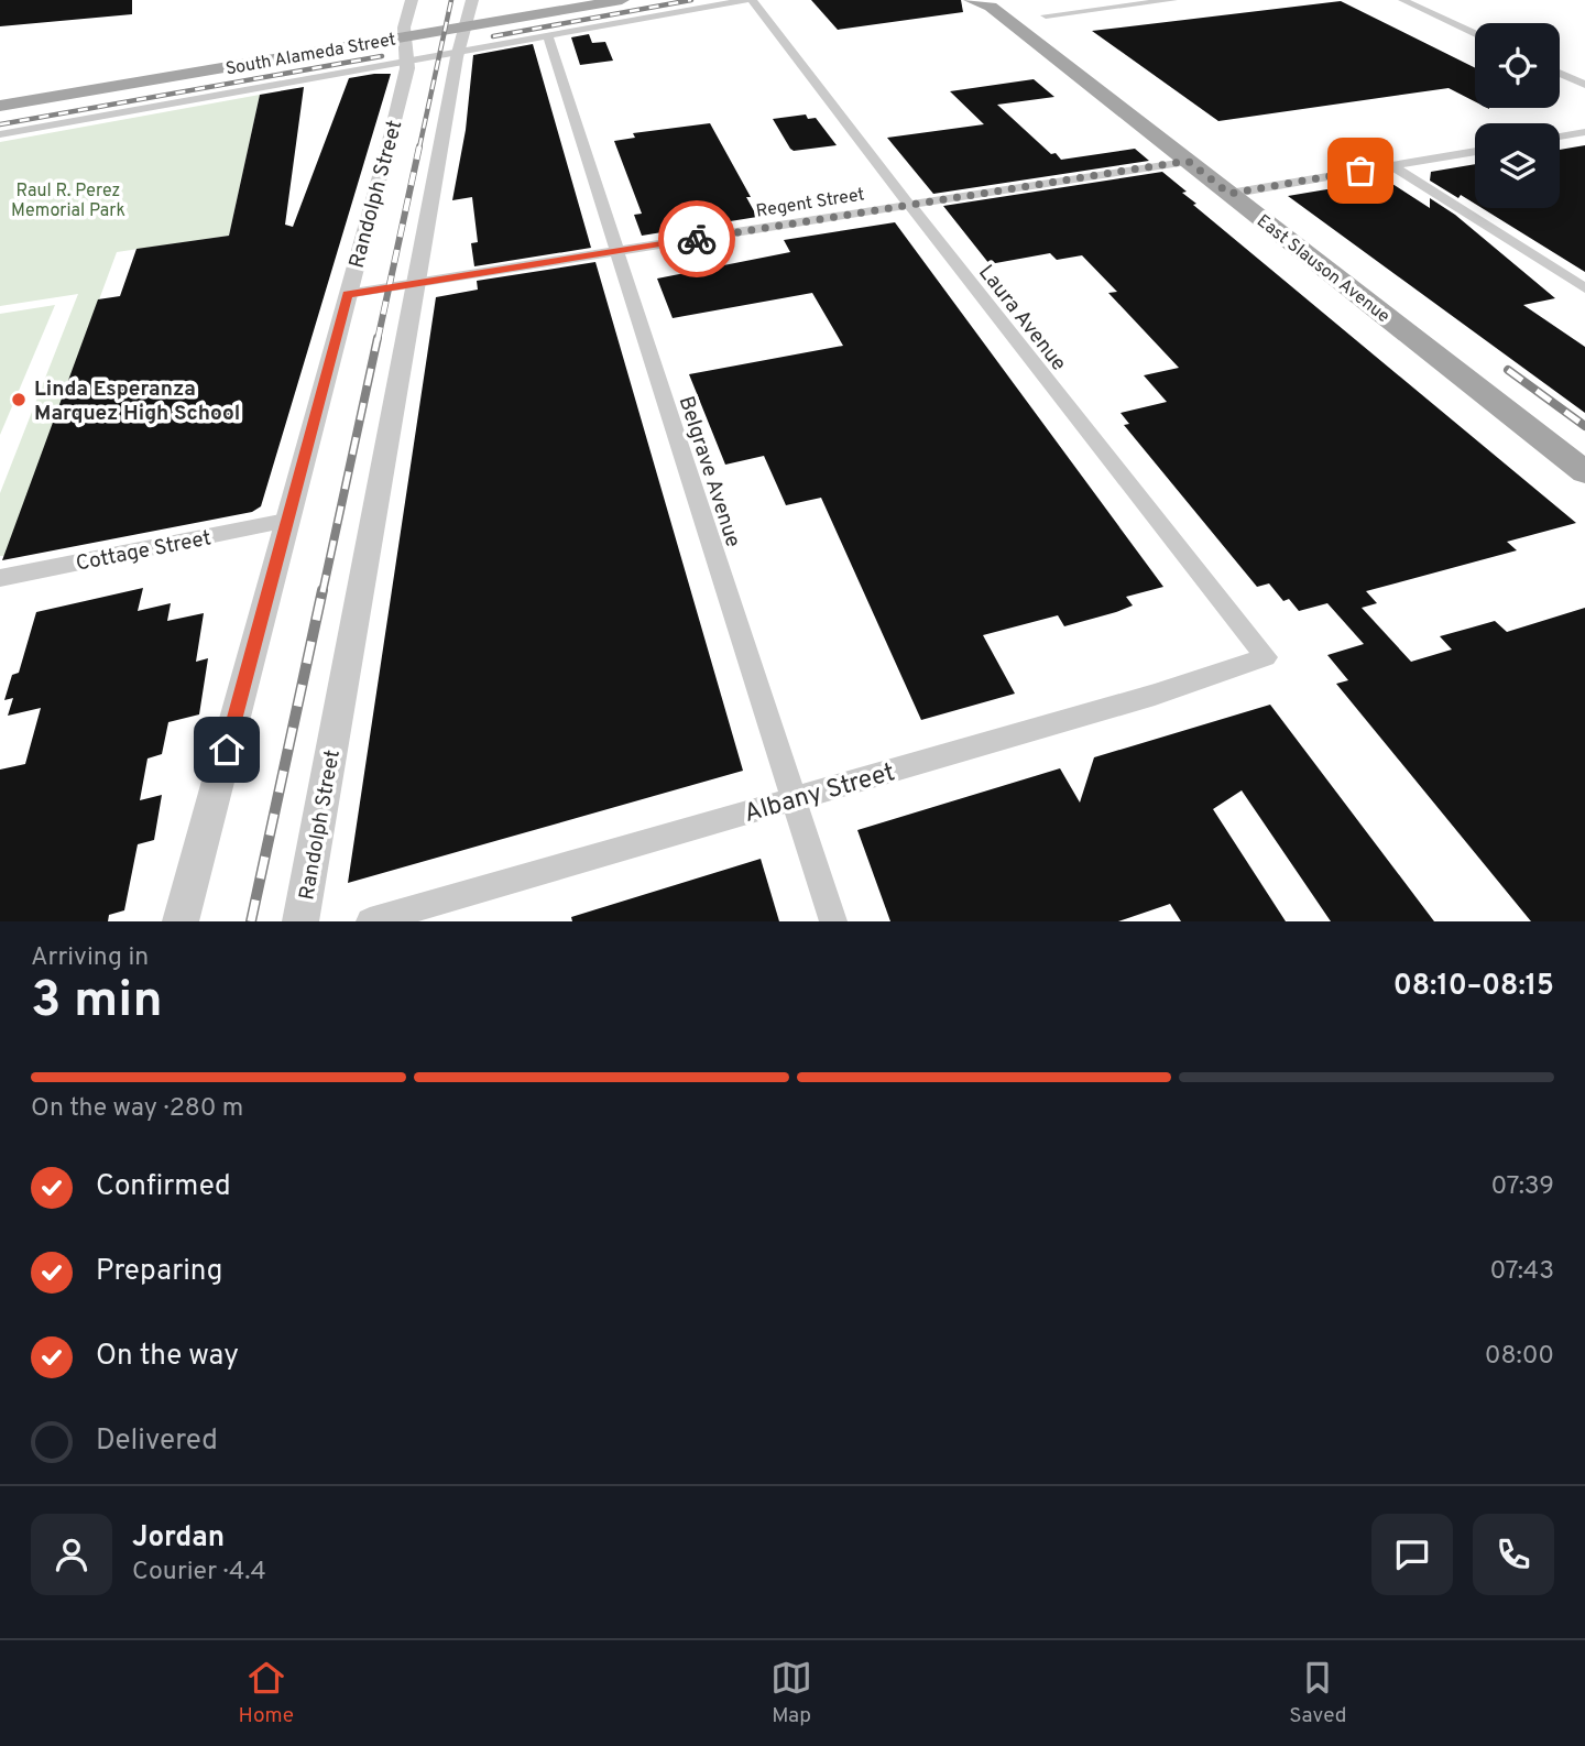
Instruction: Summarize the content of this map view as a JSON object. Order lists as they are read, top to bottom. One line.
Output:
{"streets":{"main road":["South Alameda Street","East Slauson Avenue"],"street":["Randolph Street","Regent Street","Laura Avenue","Belgrave Avenue","Cottage Street","Albany Street"]},"crossings":[["South Alameda Street","Randolph Street"],["Randolph Street","Regent Street"],["Randolph Street","Cottage Street"],["Regent Street","East Slauson Avenue"],["Regent Street","Laura Avenue"],["Regent Street","Belgrave Avenue"],["Laura Avenue","Albany Street"],["Belgrave Avenue","Albany Street"]],"parks":["Raul R. Perez Memorial Park"],"places":["Linda Esperanza Marquez High School"],"page":{"heading":["3 min","Arriving in","08:10–08:15"],"panel":["Jordan","Courier · 4.4"],"bar":"On the way · 280 m","list":[["Confirmed","07:39"],["Preparing","07:43"],["On the way","08:00"],"Delivered"],"tabs":["Home","Map","Saved"]}}
